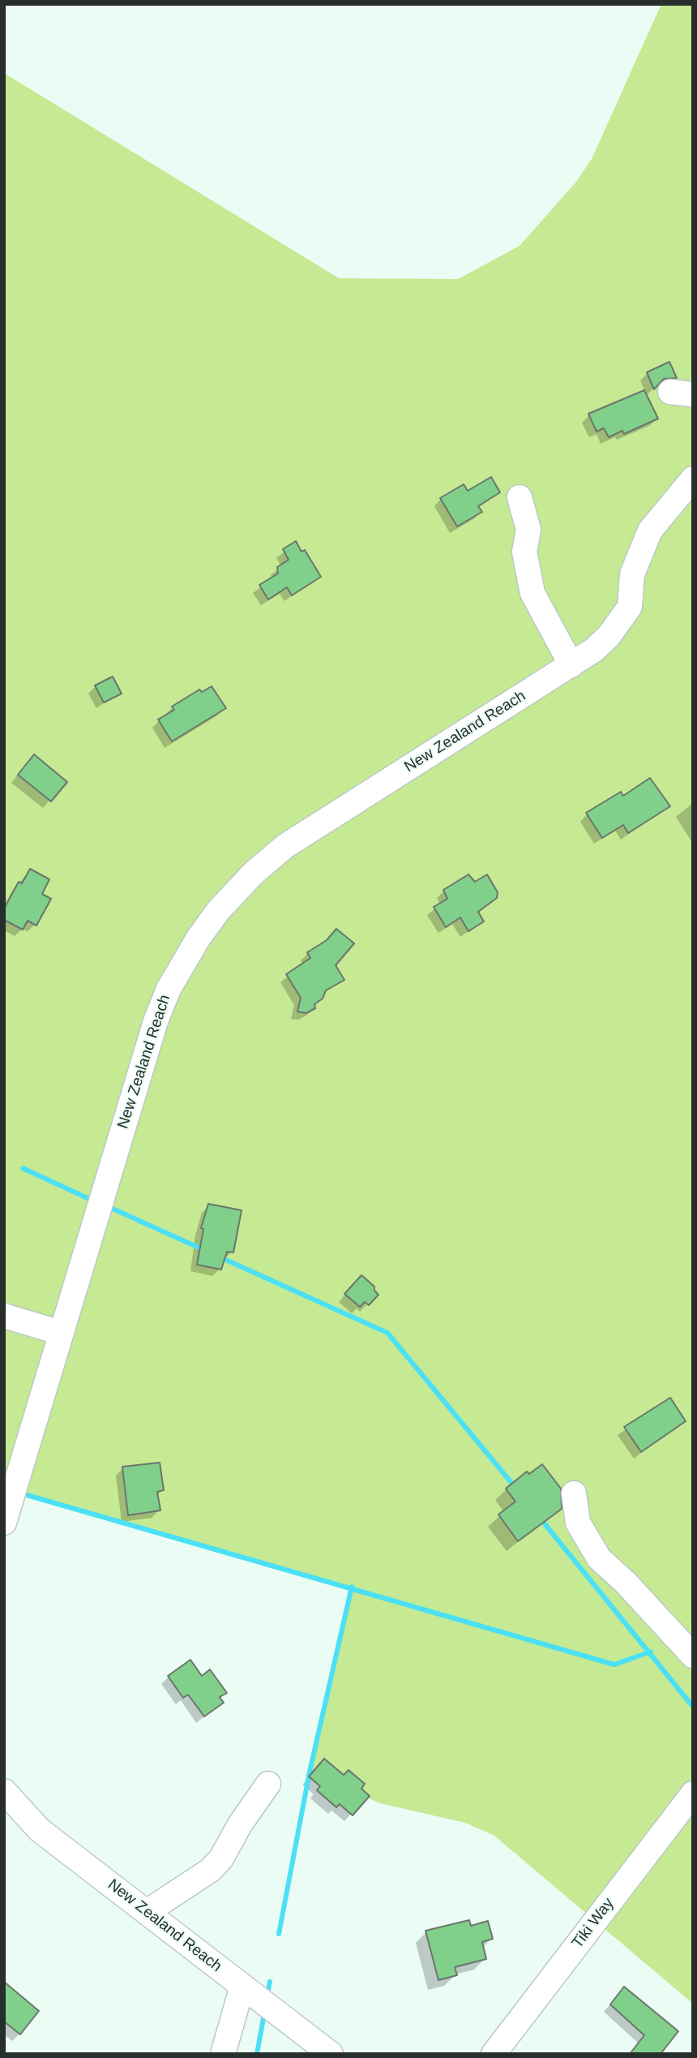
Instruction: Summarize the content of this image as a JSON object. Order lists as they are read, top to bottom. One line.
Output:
{"streets":{"street":["New Zealand Reach","Tiki Way"]}}
